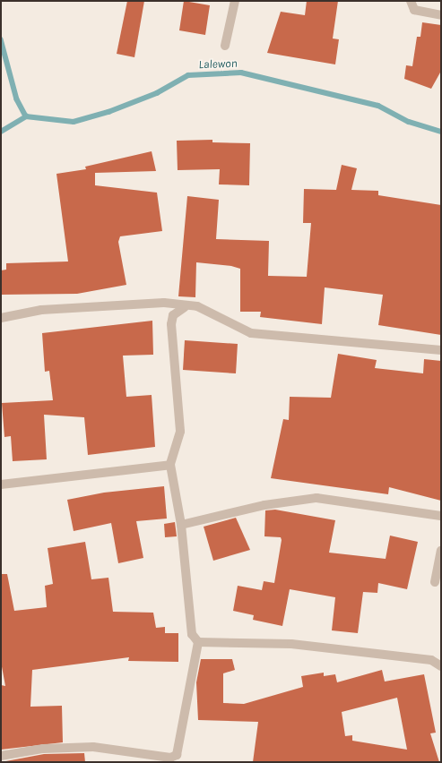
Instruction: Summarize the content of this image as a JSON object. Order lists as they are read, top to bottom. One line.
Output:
{"water":["Lalewon"]}
